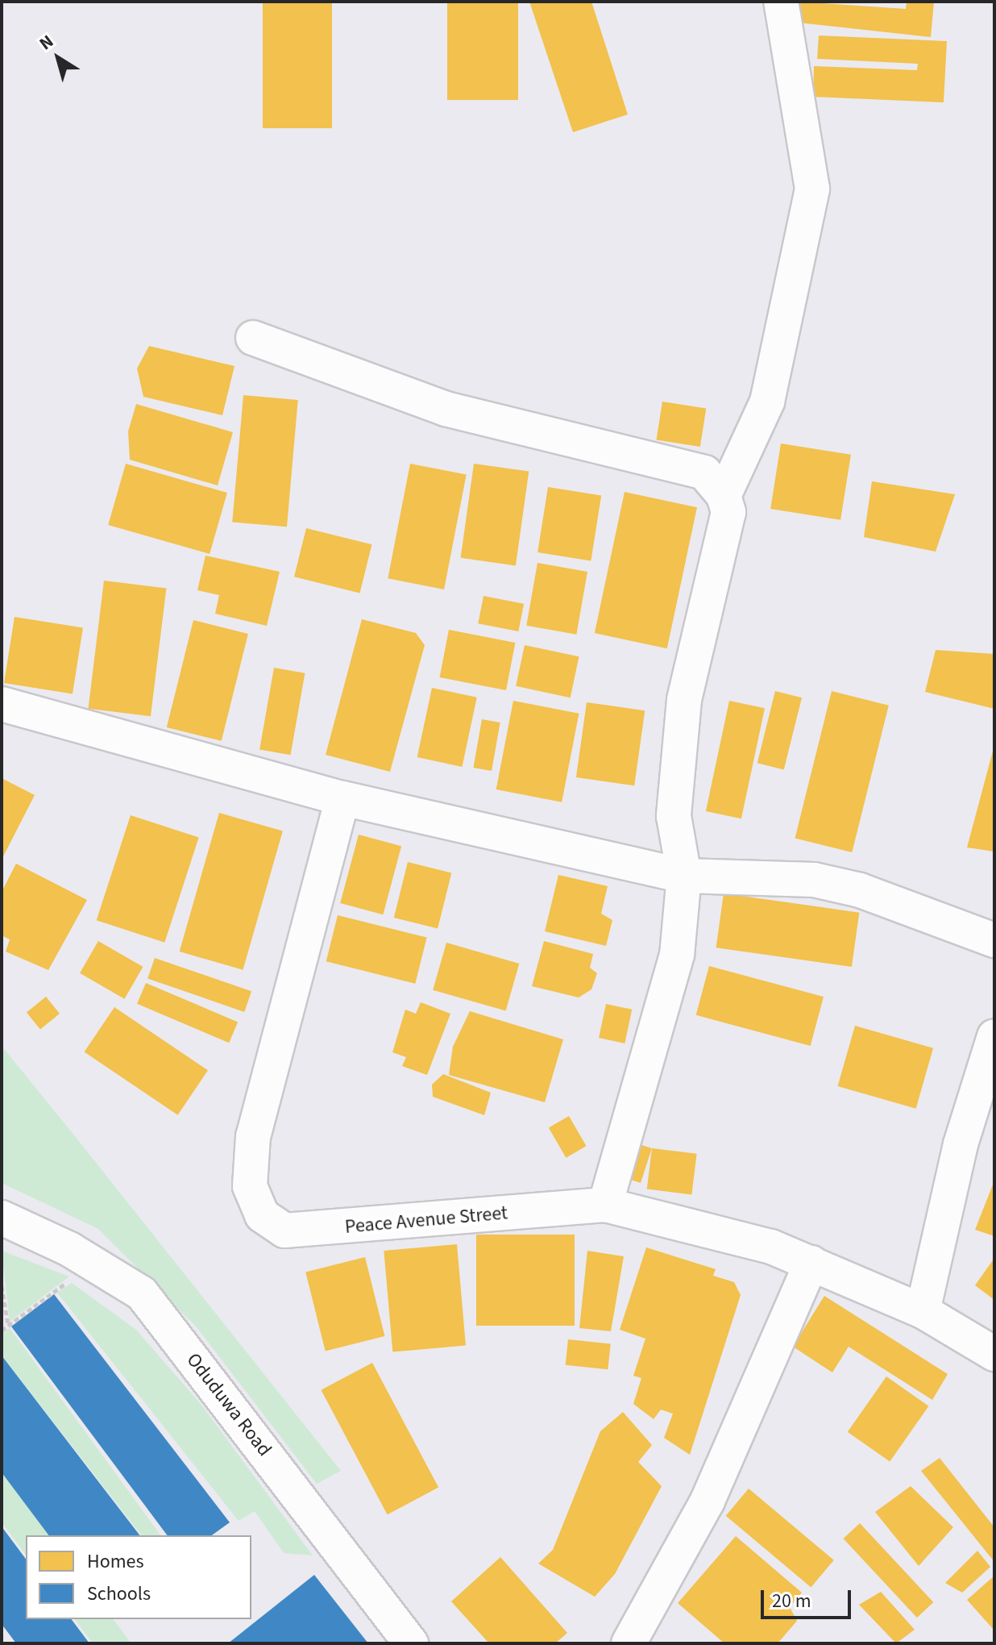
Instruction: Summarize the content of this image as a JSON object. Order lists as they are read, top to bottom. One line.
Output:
{"streets":{"street":["Peace Avenue Street","Oduduwa Road"]},"legend":["Homes","Schools"],"scale_bar":"20 m","north":"top left"}
